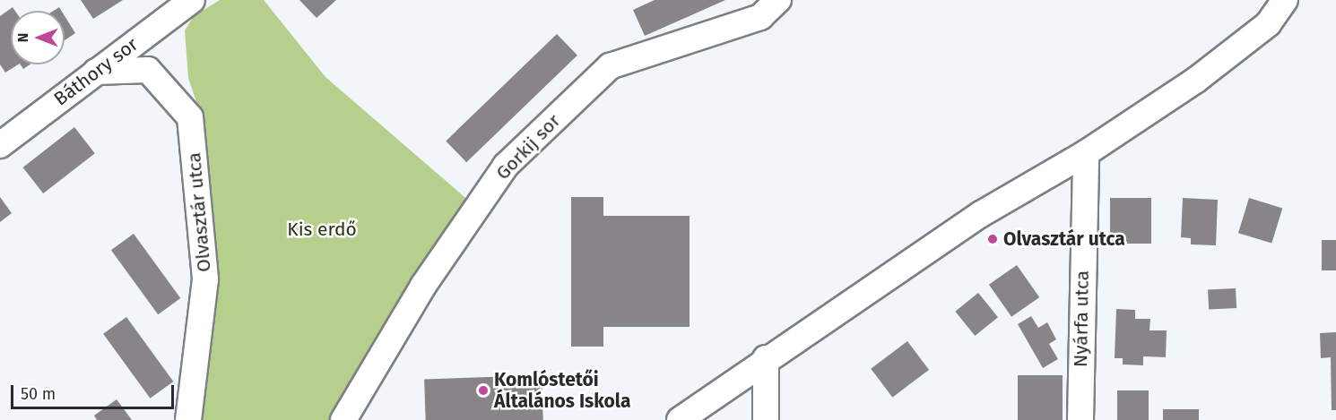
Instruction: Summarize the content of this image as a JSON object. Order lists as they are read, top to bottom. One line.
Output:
{"streets":{"street":["Báthory sor","Gorkij sor","Olvasztár utca","Nyárfa utca"]},"crossings":[["Báthory sor","Olvasztár utca"]],"parks":["Kis erdő"],"places":["Olvasztár utca","Komlóstetői Általános Iskola"],"scale_bar":"50 m","north":"left"}
